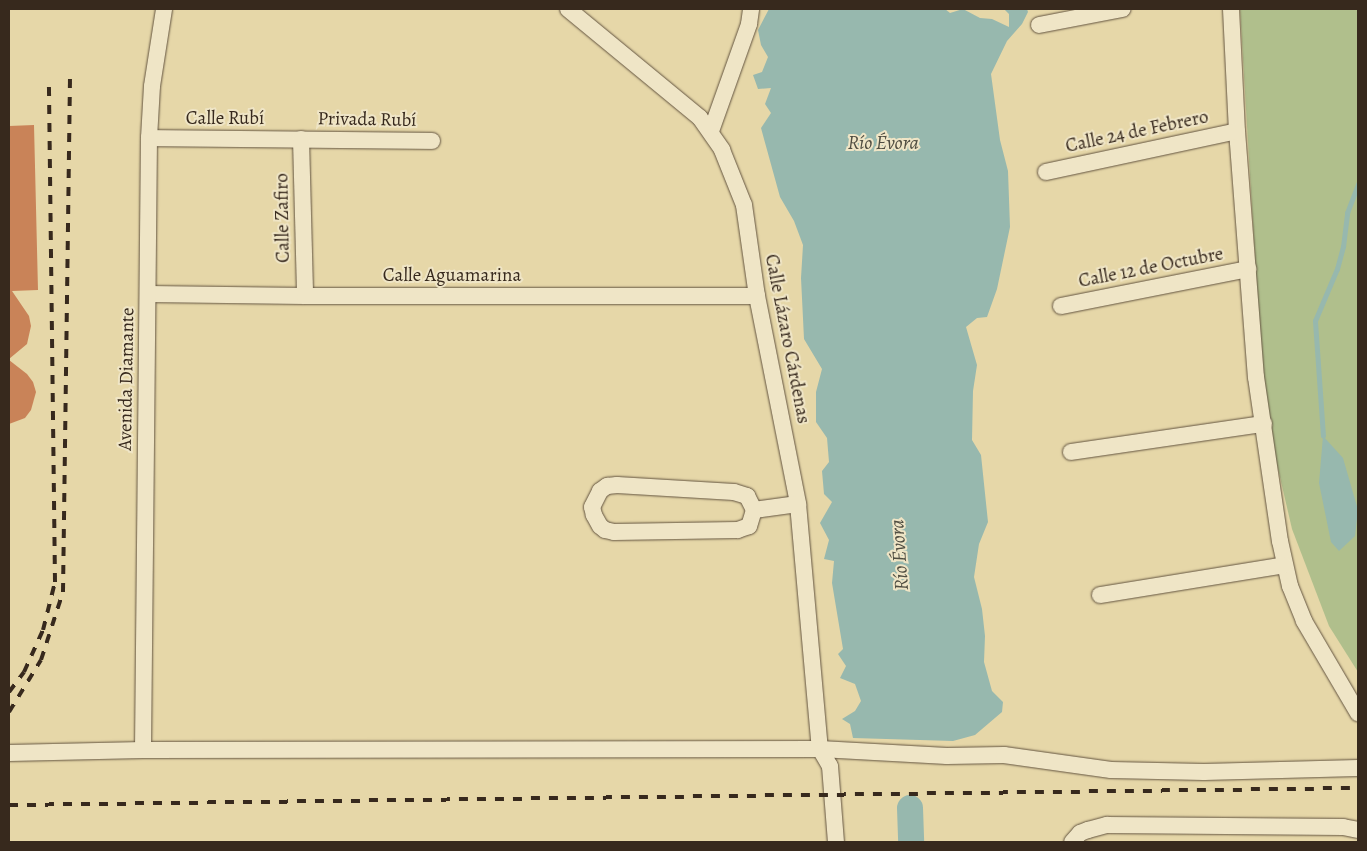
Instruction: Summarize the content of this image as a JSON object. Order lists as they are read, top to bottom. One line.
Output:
{"streets":{"street":["Calle Rubí","Privada Rubí","Calle 24 de Febrero","Calle Zafiro","Calle 12 de Octubre","Calle Aguamarina","Calle Lázaro Cárdenas","Avenida Diamante"]},"crossings":[["Calle Rubí","Privada Rubí"],["Calle Rubí","Calle Zafiro"],["Calle Rubí","Avenida Diamante"],["Privada Rubí","Calle Zafiro"],["Calle Zafiro","Calle Aguamarina"],["Calle Aguamarina","Calle Lázaro Cárdenas"],["Calle Aguamarina","Avenida Diamante"]],"water":["Río Évora"]}
